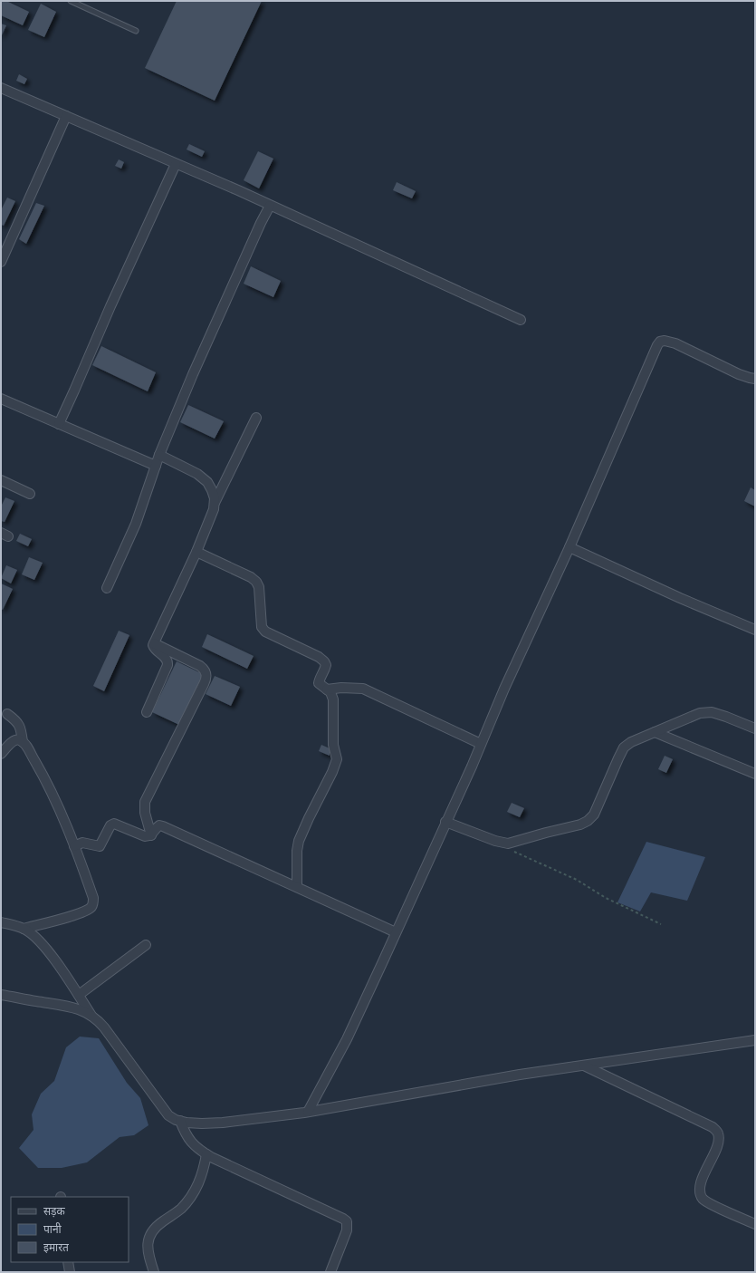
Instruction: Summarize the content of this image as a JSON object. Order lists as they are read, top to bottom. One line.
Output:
{"legend":["सड़क","पानी","इमारत"]}
